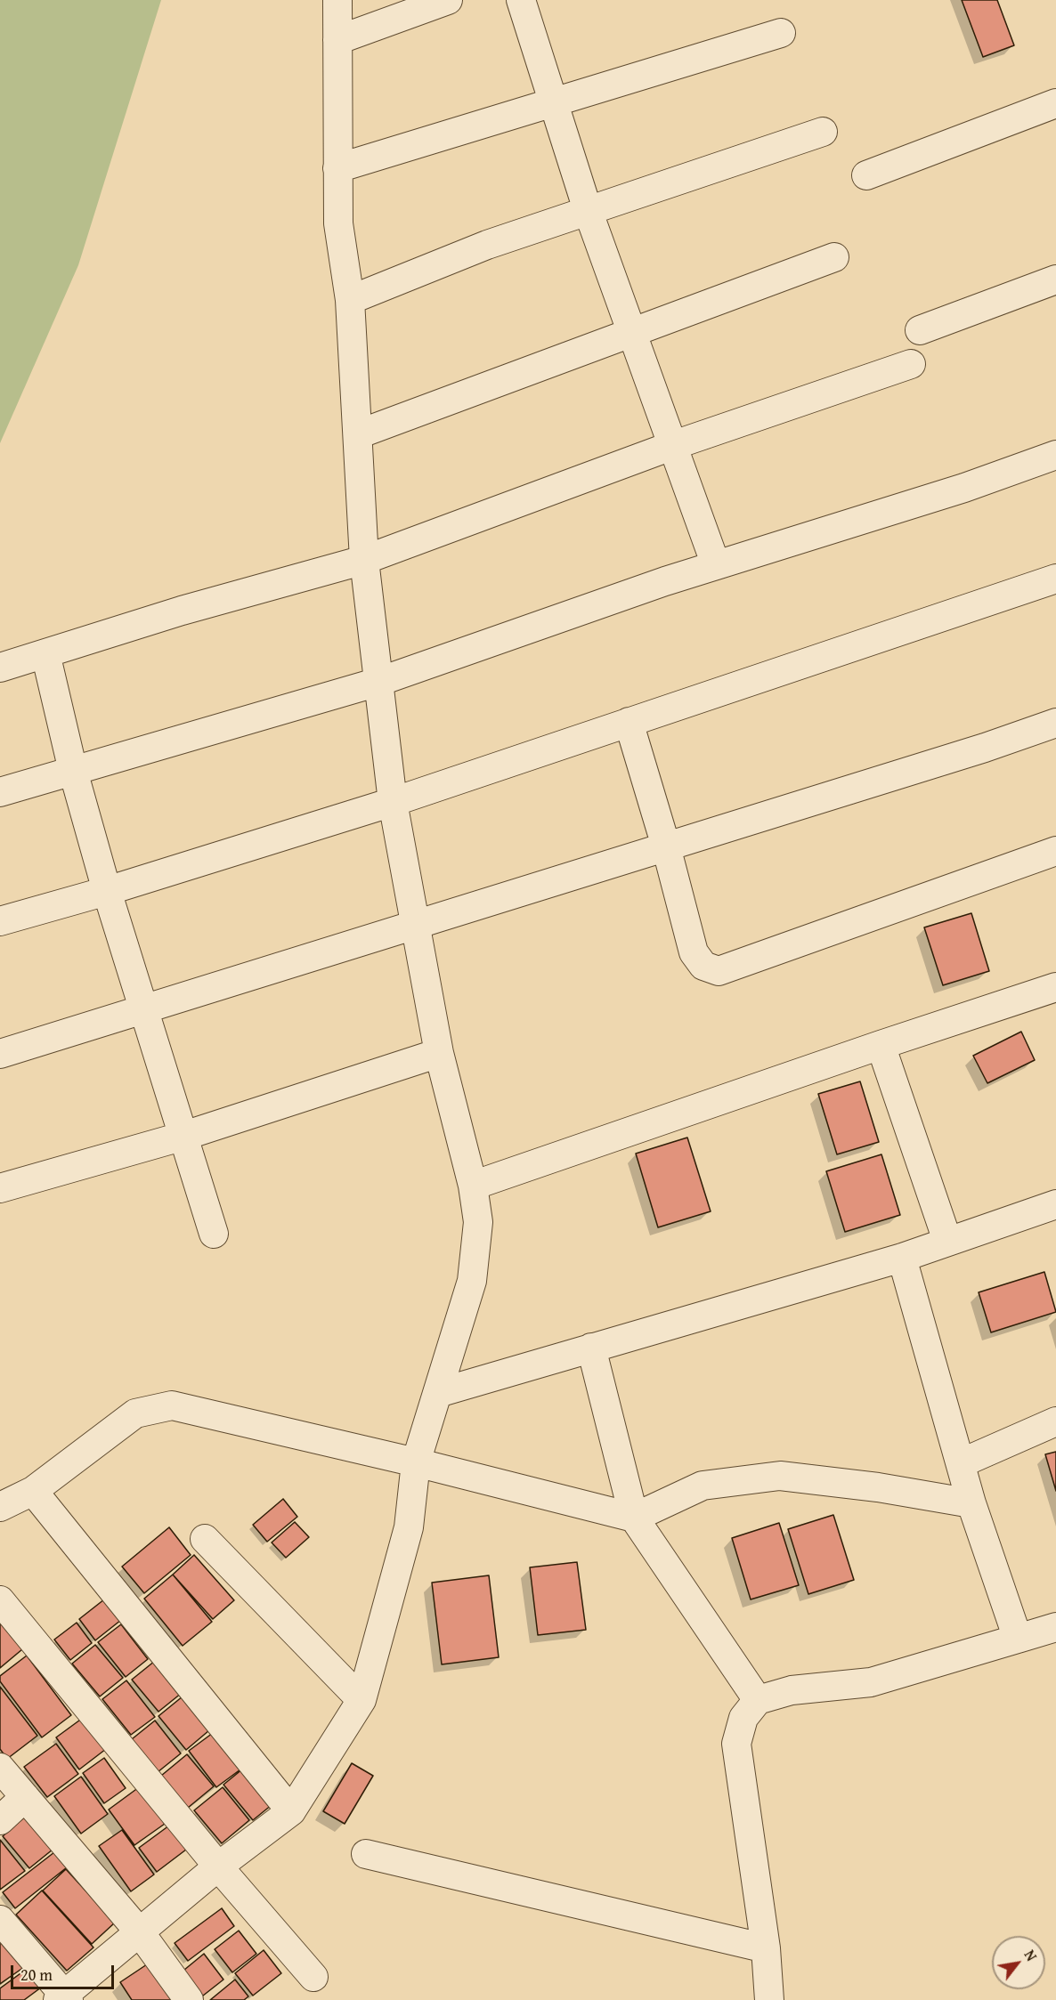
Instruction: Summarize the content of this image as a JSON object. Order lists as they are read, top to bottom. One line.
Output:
{"scale_bar":"20 m","north":"top right"}
